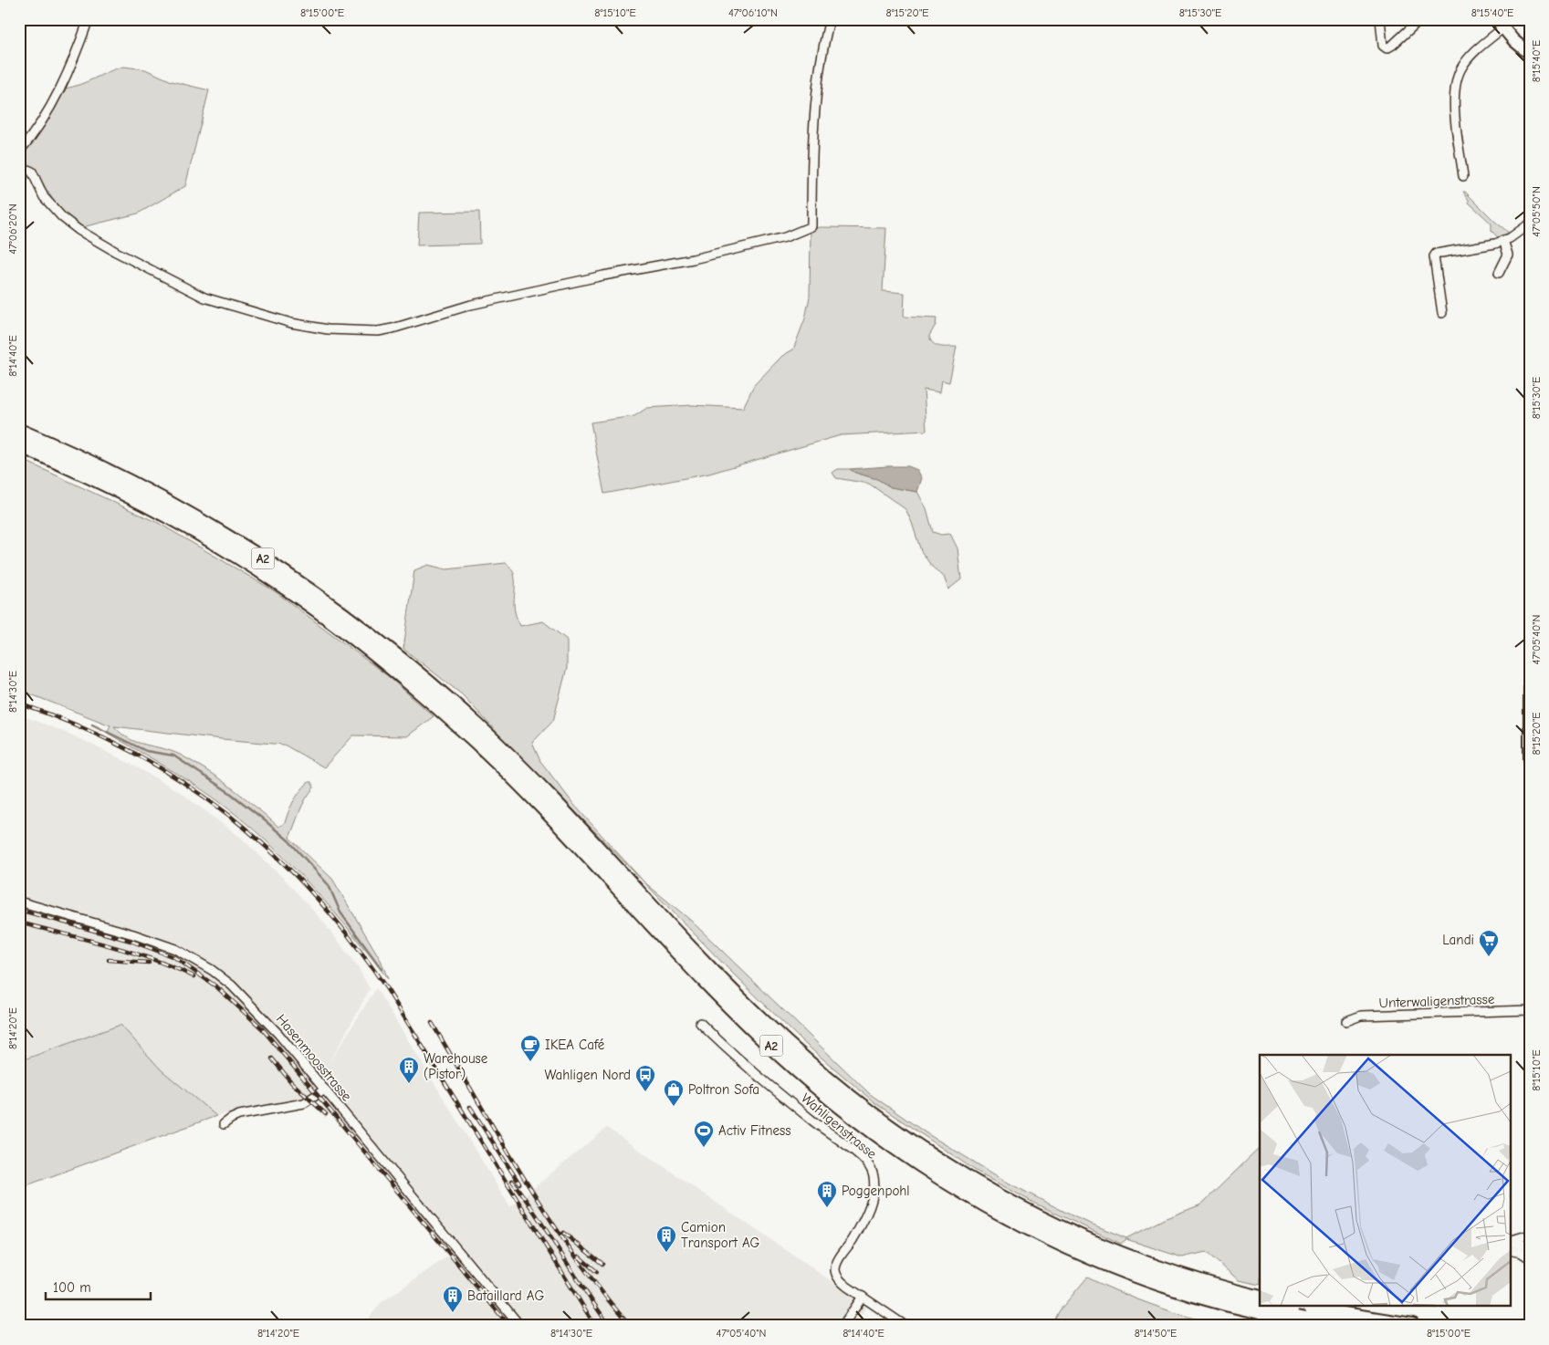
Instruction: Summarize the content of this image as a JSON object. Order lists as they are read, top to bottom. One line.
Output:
{"streets":{"highway":["A2"],"street":["Unterwaligenstrasse","Hasenmoosstrasse","Wahligenstrasse"]},"places":{"supermarket":["Landi"],"cafe":["IKEA Café"],"building":["Warehouse (Pistor)","Poggenpohl","Camion Transport AG","Bataillard AG"],"bus stop":["Wahligen Nord"],"shop":["Poltron Sofa"],"sports":["Activ Fitness"]},"scale_bar":"100 m","coordinates":["8°15'00\"E","8°15'10\"E","47°06'10\"N","8°15'20\"E","8°15'30\"E","8°15'40\"E","47°05'50\"N","47°06'20\"N","8°14'40\"E","47°05'40\"N","8°14'30\"E","8°14'20\"E","8°14'50\"E"]}
